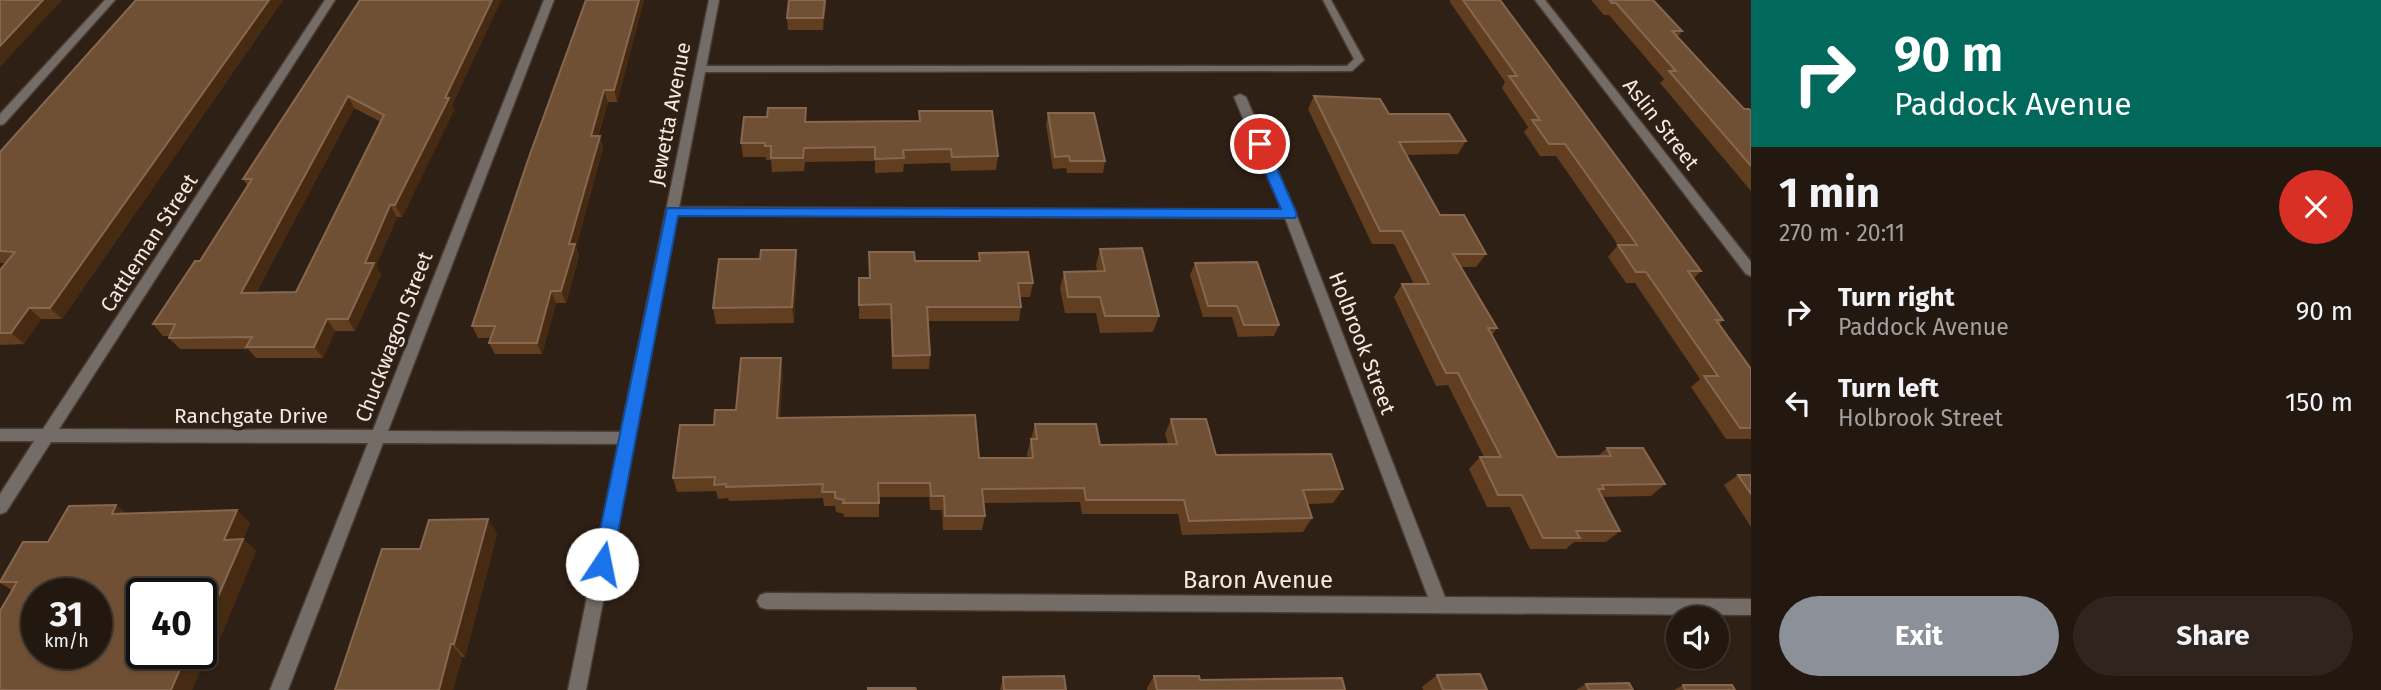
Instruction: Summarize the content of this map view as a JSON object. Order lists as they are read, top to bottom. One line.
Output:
{"streets":{"street":["Jewetta Avenue","Aslin Street","Cattleman Street","Chuckwagon Street","Holbrook Street","Ranchgate Drive","Baron Avenue"]},"crossings":[["Jewetta Avenue","Ranchgate Drive"],["Cattleman Street","Ranchgate Drive"],["Chuckwagon Street","Ranchgate Drive"],["Holbrook Street","Baron Avenue"]],"page":{"turn":["90 m","Paddock Avenue"],"heading":["1 min","270 m · 20:11"],"list":[{"name":"Turn right","note":"Paddock Avenue","value":"90 m"},{"name":"Turn left","note":"Holbrook Street","value":"150 m"}],"speed":"31 km/h","limit":"40","buttons":["Exit","Share"]}}
